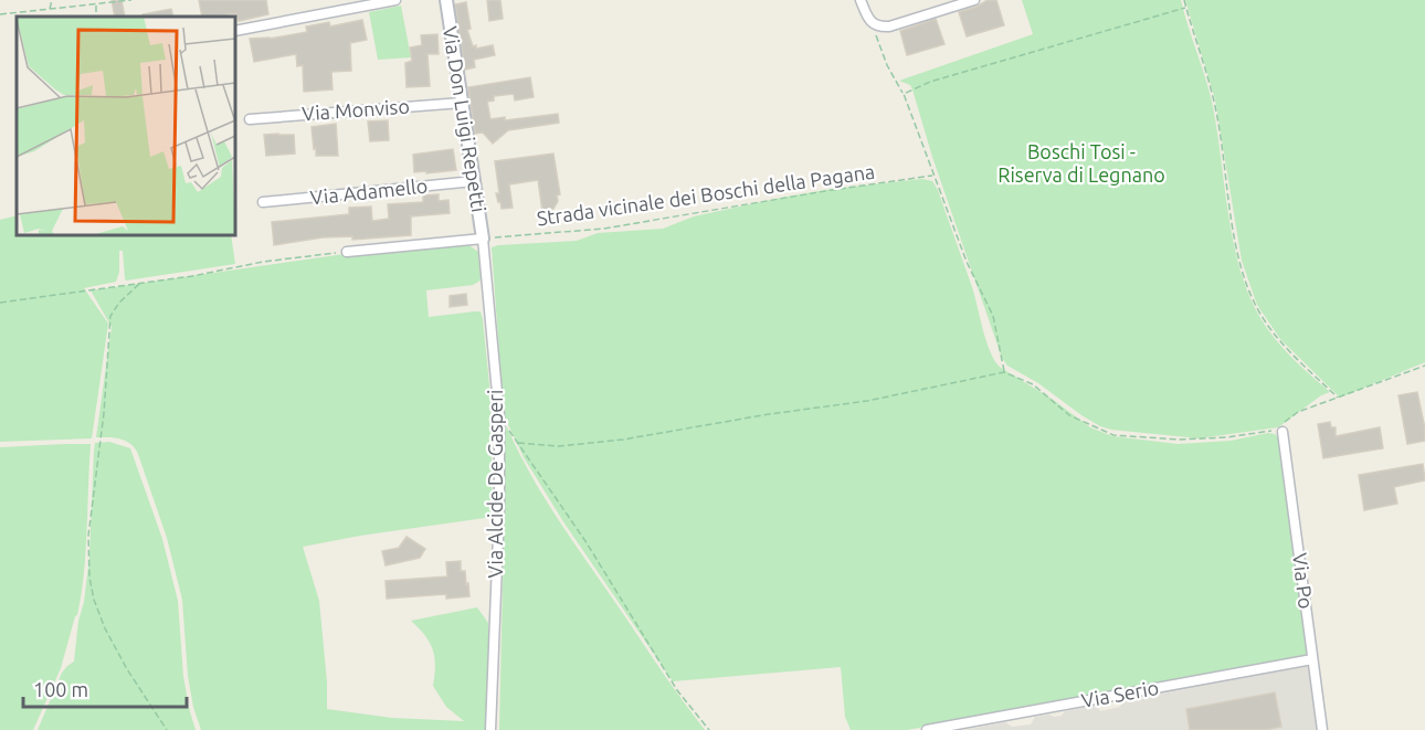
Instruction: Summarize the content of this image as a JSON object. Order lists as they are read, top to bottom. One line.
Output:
{"streets":{"street":["Via Monviso","Via Don Luigi Repetti","Via Adamello","Via Alcide De Gasperi","Via Po","Via Serio"],"path":["Strada vicinale dei Boschi della Pagana"]},"crossings":[["Via Monviso","Via Don Luigi Repetti"],["Via Don Luigi Repetti","Via Adamello"],["Via Don Luigi Repetti","Strada vicinale dei Boschi della Pagana"],["Via Don Luigi Repetti","Via Alcide De Gasperi"],["Strada vicinale dei Boschi della Pagana","Via Alcide De Gasperi"],["Via Po","Via Serio"]],"parks":["Boschi Tosi - Riserva di Legnano"],"scale_bar":"100 m"}
